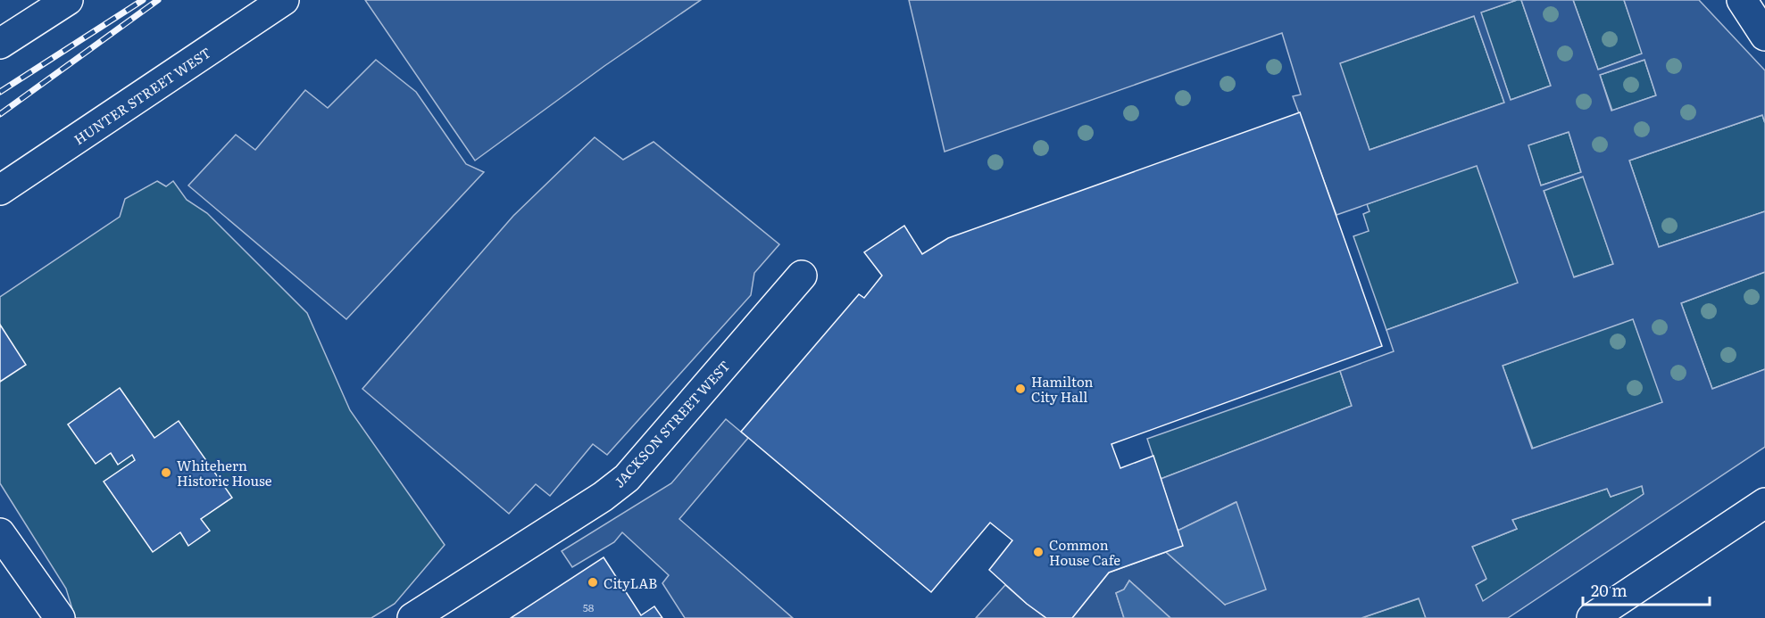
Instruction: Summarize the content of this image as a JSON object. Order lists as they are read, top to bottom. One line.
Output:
{"streets":{"street":["HUNTER STREET WEST","JACKSON STREET WEST"]},"places":["Hamilton City Hall","Whitehern Historic House","Common House Cafe","CityLAB"],"house_numbers":["58"],"scale_bar":"20 m"}
